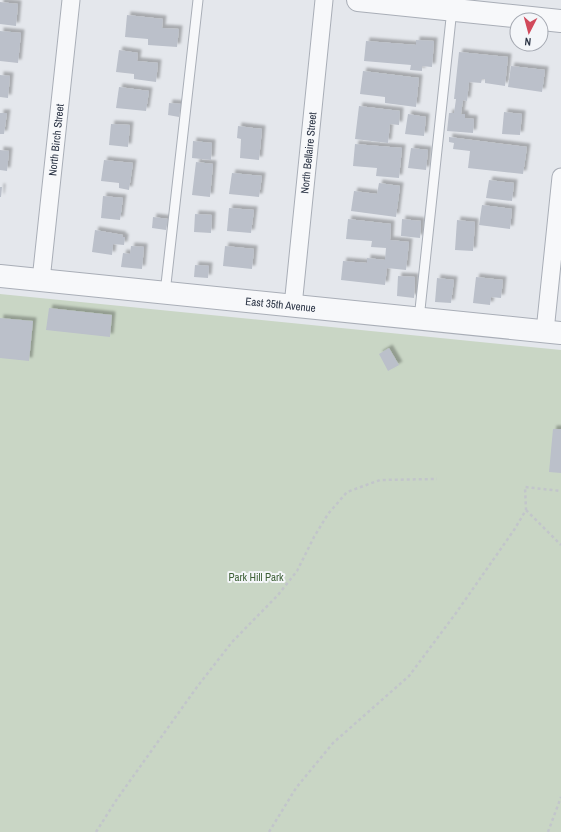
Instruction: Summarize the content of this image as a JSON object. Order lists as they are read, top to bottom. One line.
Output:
{"streets":{"street":["North Birch Street","North Bellaire Street","East 35th Avenue"]},"crossings":[["North Birch Street","East 35th Avenue"],["North Bellaire Street","East 35th Avenue"]],"parks":["Park Hill Park"],"north":"bottom"}
